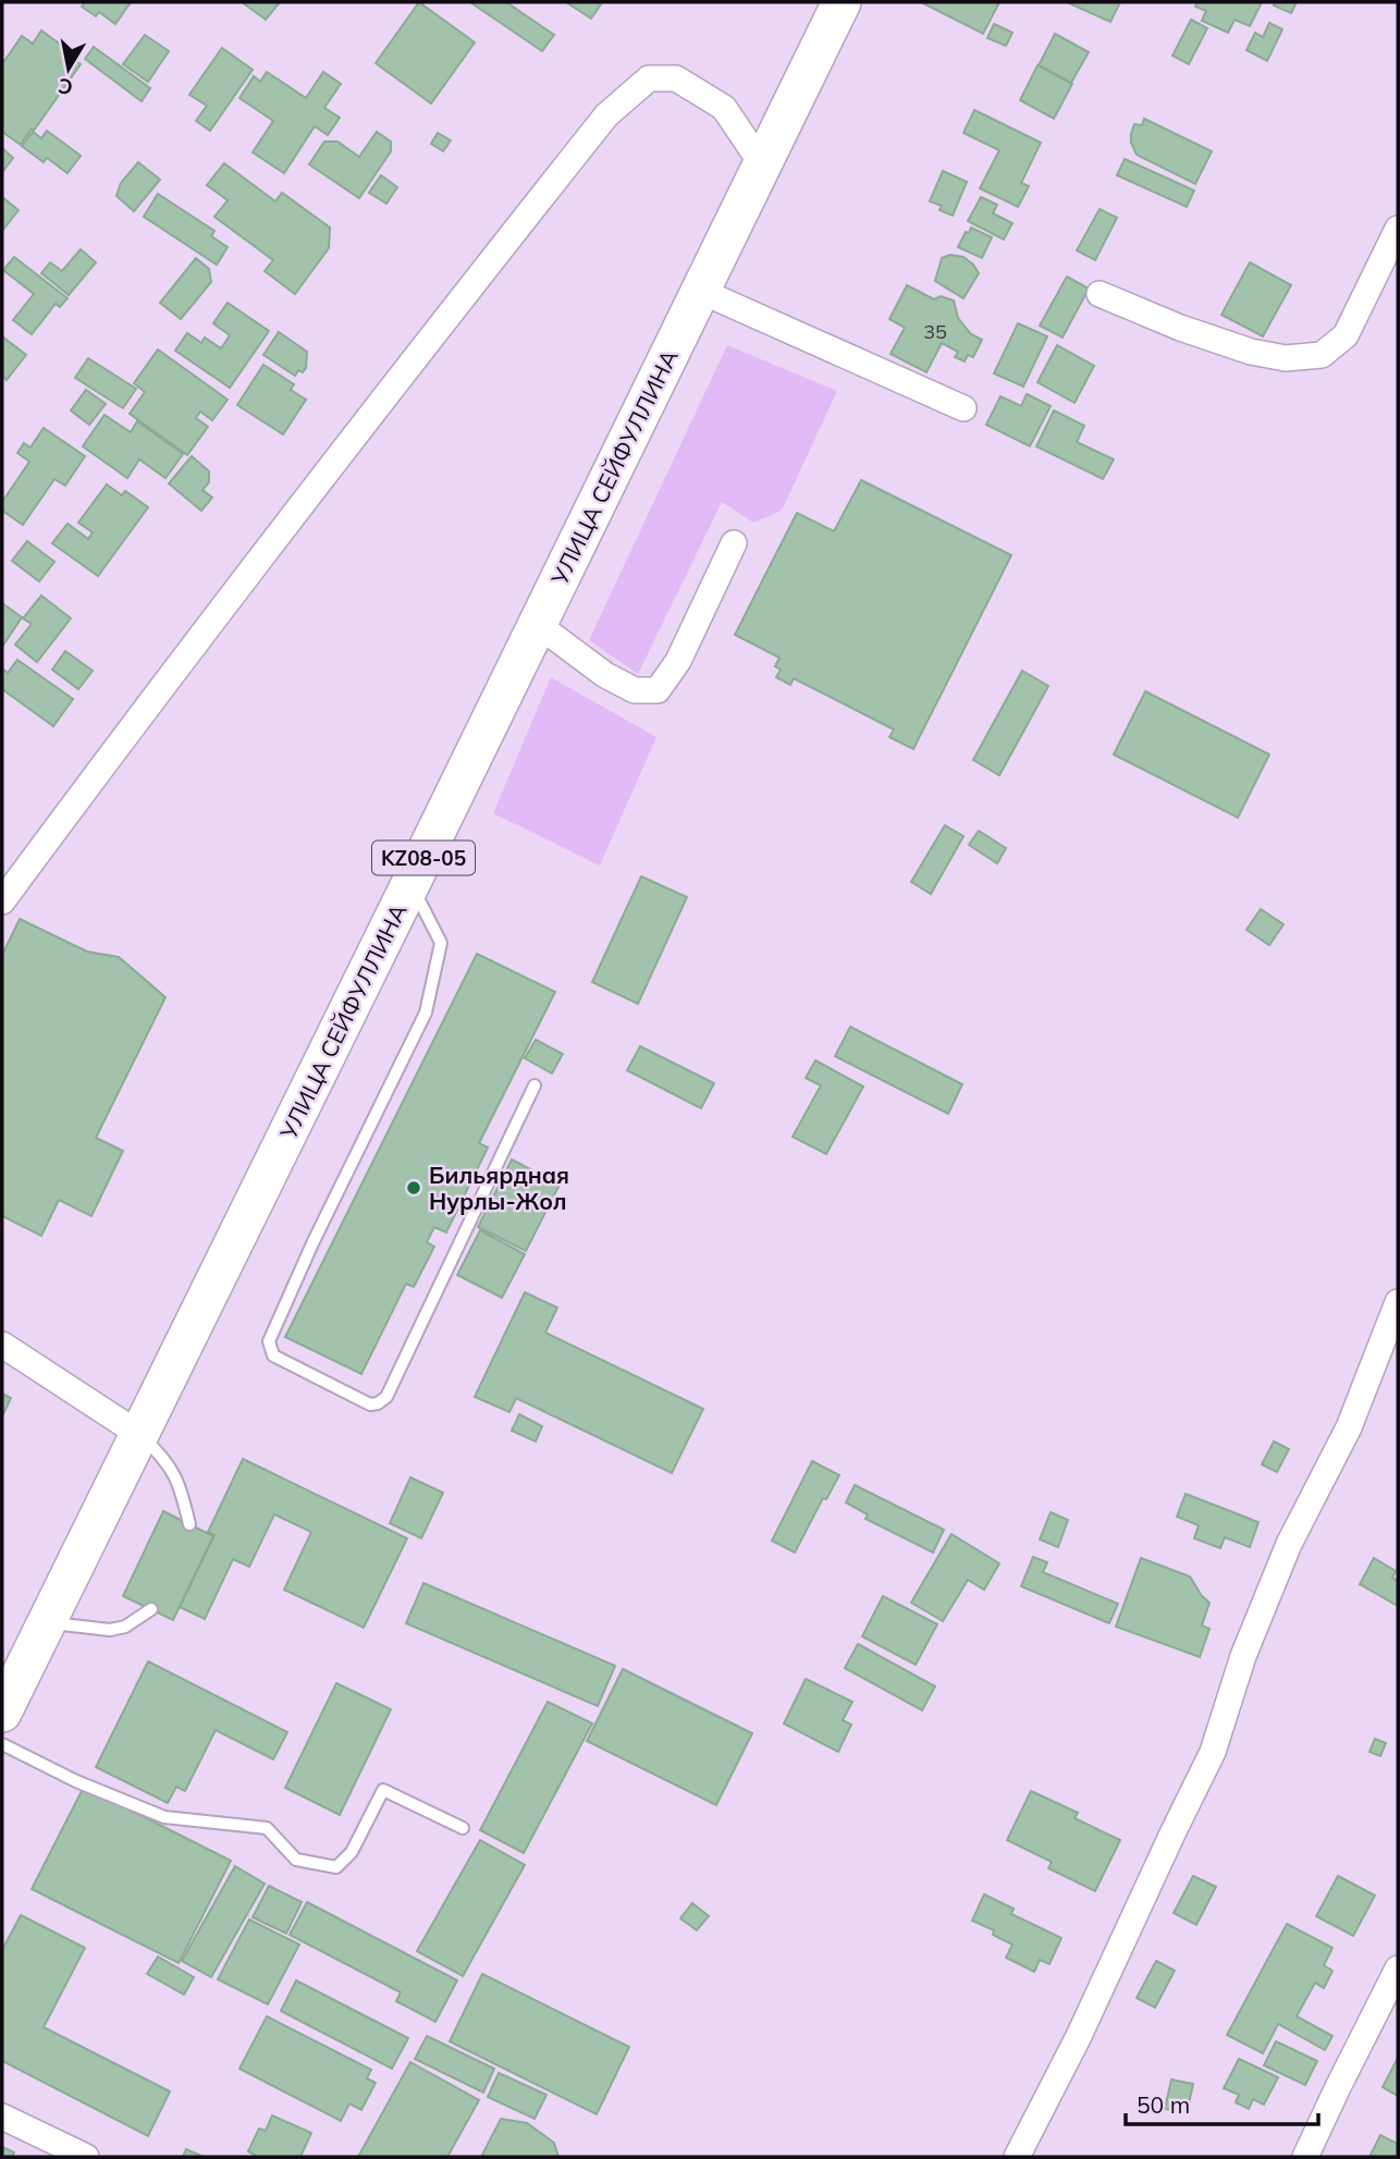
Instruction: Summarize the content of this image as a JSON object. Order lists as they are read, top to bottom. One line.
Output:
{"streets":{"main road":["УЛИЦА СЕЙФУЛЛИНА","KZ08-05"]},"places":["Бильярдная Нурлы-Жол"],"house_numbers":["35"],"scale_bar":"50 m","north":"bottom"}
